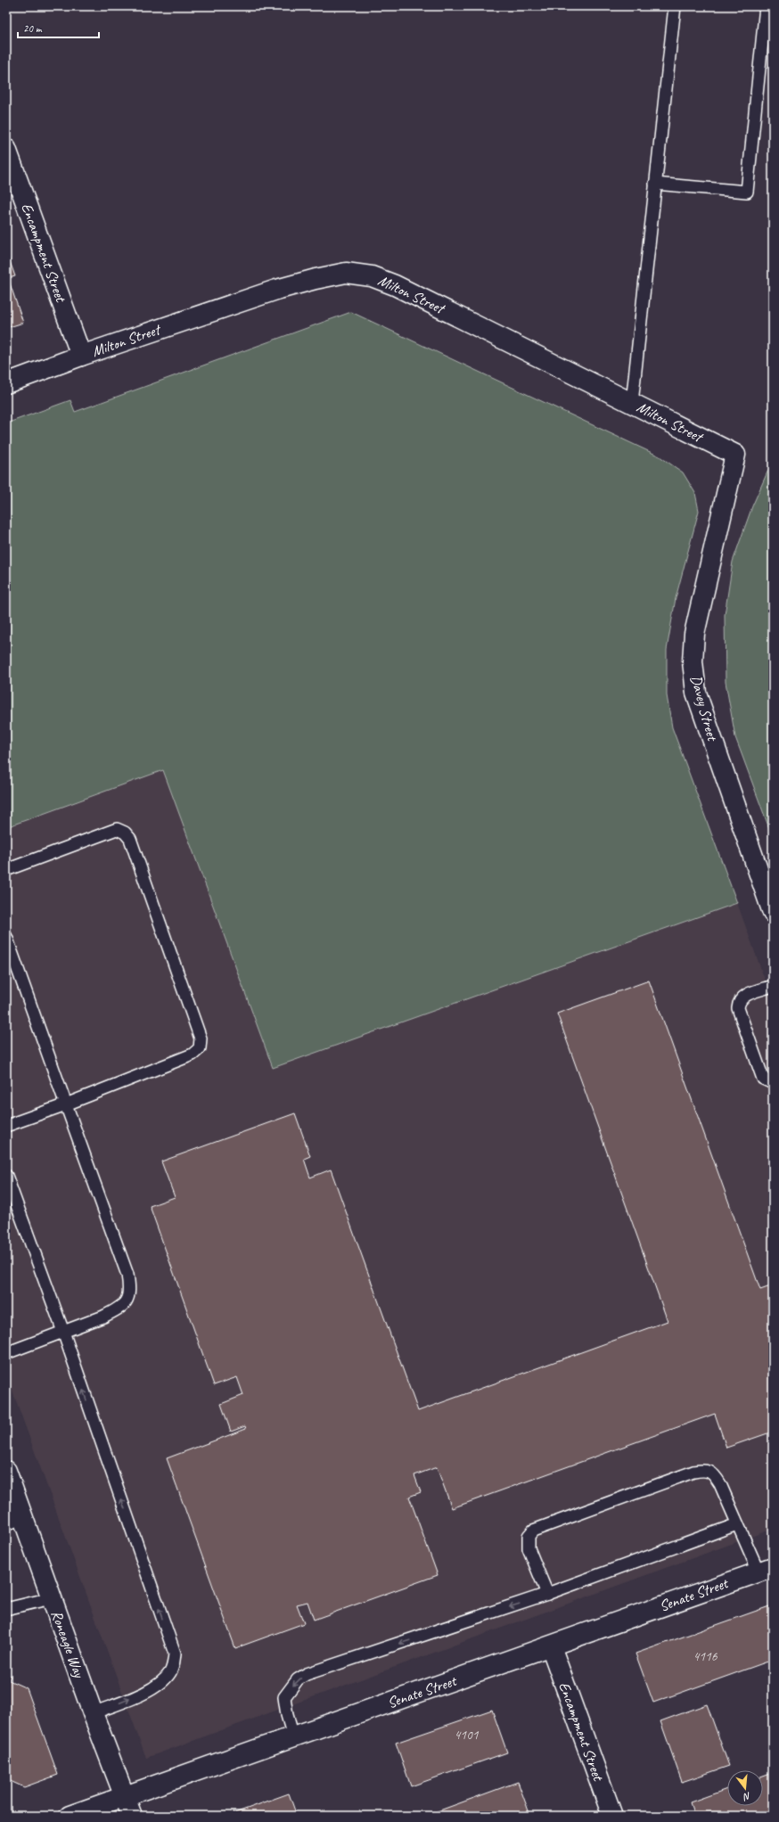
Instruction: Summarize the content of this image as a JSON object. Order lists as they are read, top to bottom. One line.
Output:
{"streets":{"street":["Encampment Street","Milton Street","Davey Street","Senate Street","Roneagle Way"]},"crossings":[["Encampment Street","Milton Street"],["Encampment Street","Senate Street"],["Milton Street","Davey Street"],["Senate Street","Roneagle Way"]],"house_numbers":["4116","4101"],"scale_bar":"20 m","north":"bottom"}
